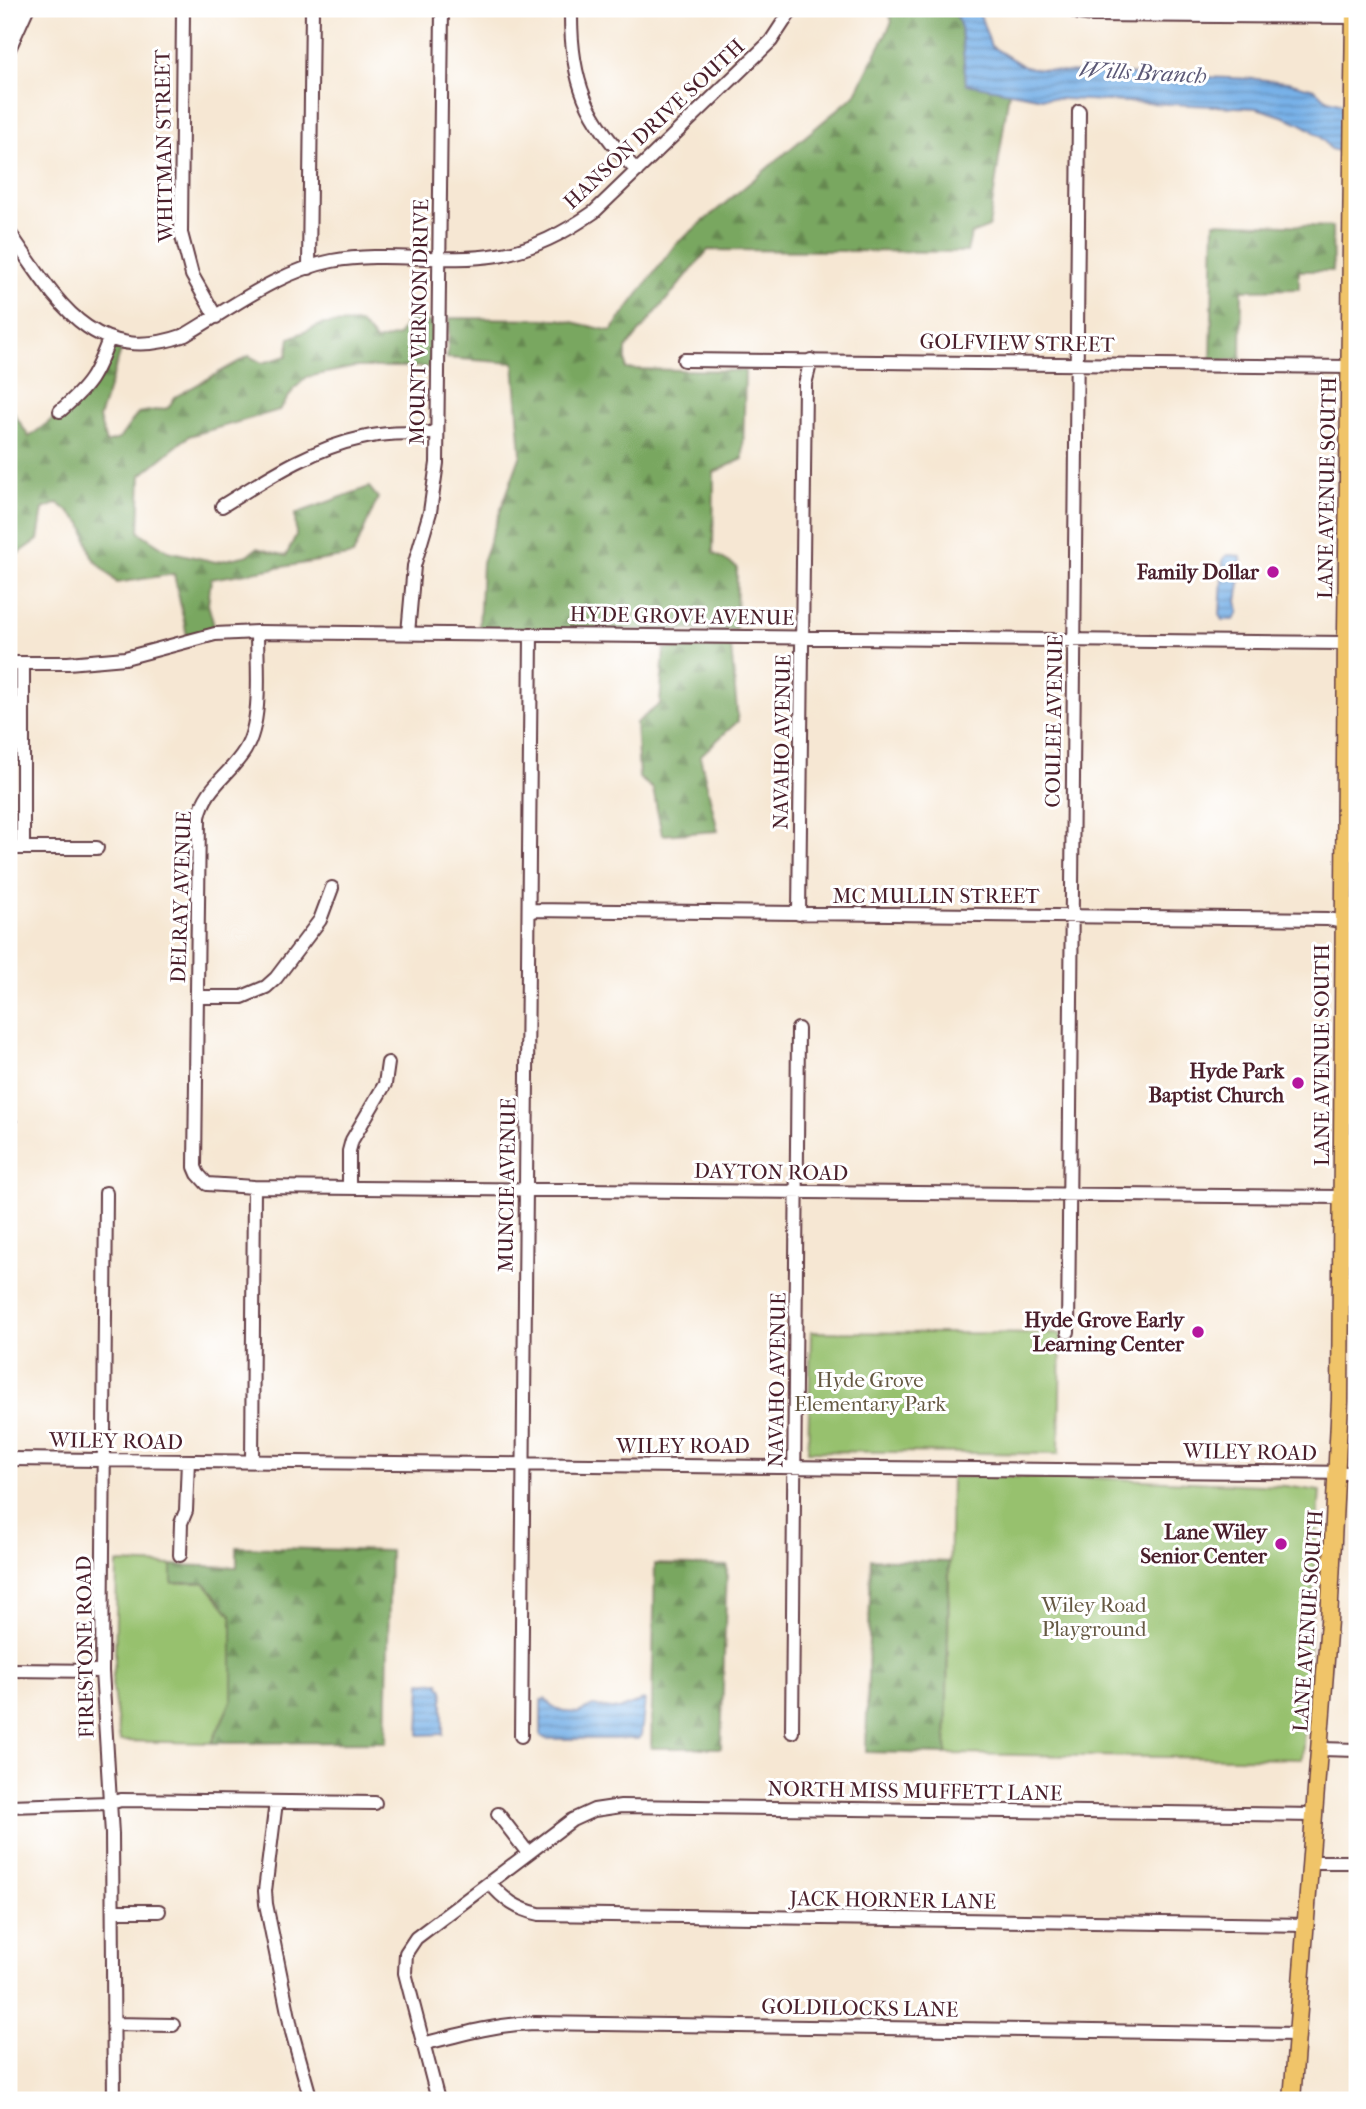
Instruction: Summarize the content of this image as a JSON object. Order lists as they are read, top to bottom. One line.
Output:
{"streets":{"main road":["LANE AVENUE SOUTH"],"street":["HANSON DRIVE SOUTH","WHITMAN STREET","MOUNT VERNON DRIVE","GOLFVIEW STREET","HYDE GROVE AVENUE","COULEE AVENUE","NAVAHO AVENUE","MC MULLIN STREET","DELRAY AVENUE","DAYTON ROAD","MUNCIE AVENUE","WILEY ROAD","FIRESTONE ROAD","NORTH MISS MUFFETT LANE","JACK HORNER LANE","GOLDILOCKS LANE"]},"crossings":[["HANSON DRIVE SOUTH","WHITMAN STREET"],["HANSON DRIVE SOUTH","MOUNT VERNON DRIVE"],["MOUNT VERNON DRIVE","HYDE GROVE AVENUE"],["GOLFVIEW STREET","LANE AVENUE SOUTH"],["GOLFVIEW STREET","COULEE AVENUE"],["GOLFVIEW STREET","NAVAHO AVENUE"],["LANE AVENUE SOUTH","HYDE GROVE AVENUE"],["LANE AVENUE SOUTH","MC MULLIN STREET"],["LANE AVENUE SOUTH","DAYTON ROAD"],["LANE AVENUE SOUTH","WILEY ROAD"],["LANE AVENUE SOUTH","NORTH MISS MUFFETT LANE"],["LANE AVENUE SOUTH","JACK HORNER LANE"],["LANE AVENUE SOUTH","GOLDILOCKS LANE"],["HYDE GROVE AVENUE","COULEE AVENUE"],["HYDE GROVE AVENUE","NAVAHO AVENUE"],["HYDE GROVE AVENUE","DELRAY AVENUE"],["HYDE GROVE AVENUE","MUNCIE AVENUE"],["COULEE AVENUE","MC MULLIN STREET"],["COULEE AVENUE","DAYTON ROAD"],["NAVAHO AVENUE","MC MULLIN STREET"],["NAVAHO AVENUE","DAYTON ROAD"],["NAVAHO AVENUE","WILEY ROAD"],["MC MULLIN STREET","MUNCIE AVENUE"],["DELRAY AVENUE","DAYTON ROAD"],["DAYTON ROAD","MUNCIE AVENUE"],["MUNCIE AVENUE","WILEY ROAD"],["WILEY ROAD","FIRESTONE ROAD"],["NORTH MISS MUFFETT LANE","JACK HORNER LANE"],["NORTH MISS MUFFETT LANE","GOLDILOCKS LANE"]],"water":["Wills Branch"],"parks":["Hyde Grove Elementary Park","Wiley Road Playground"],"places":["Family Dollar","Hyde Park Baptist Church","Hyde Grove Early Learning Center","Lane Wiley Senior Center"]}
